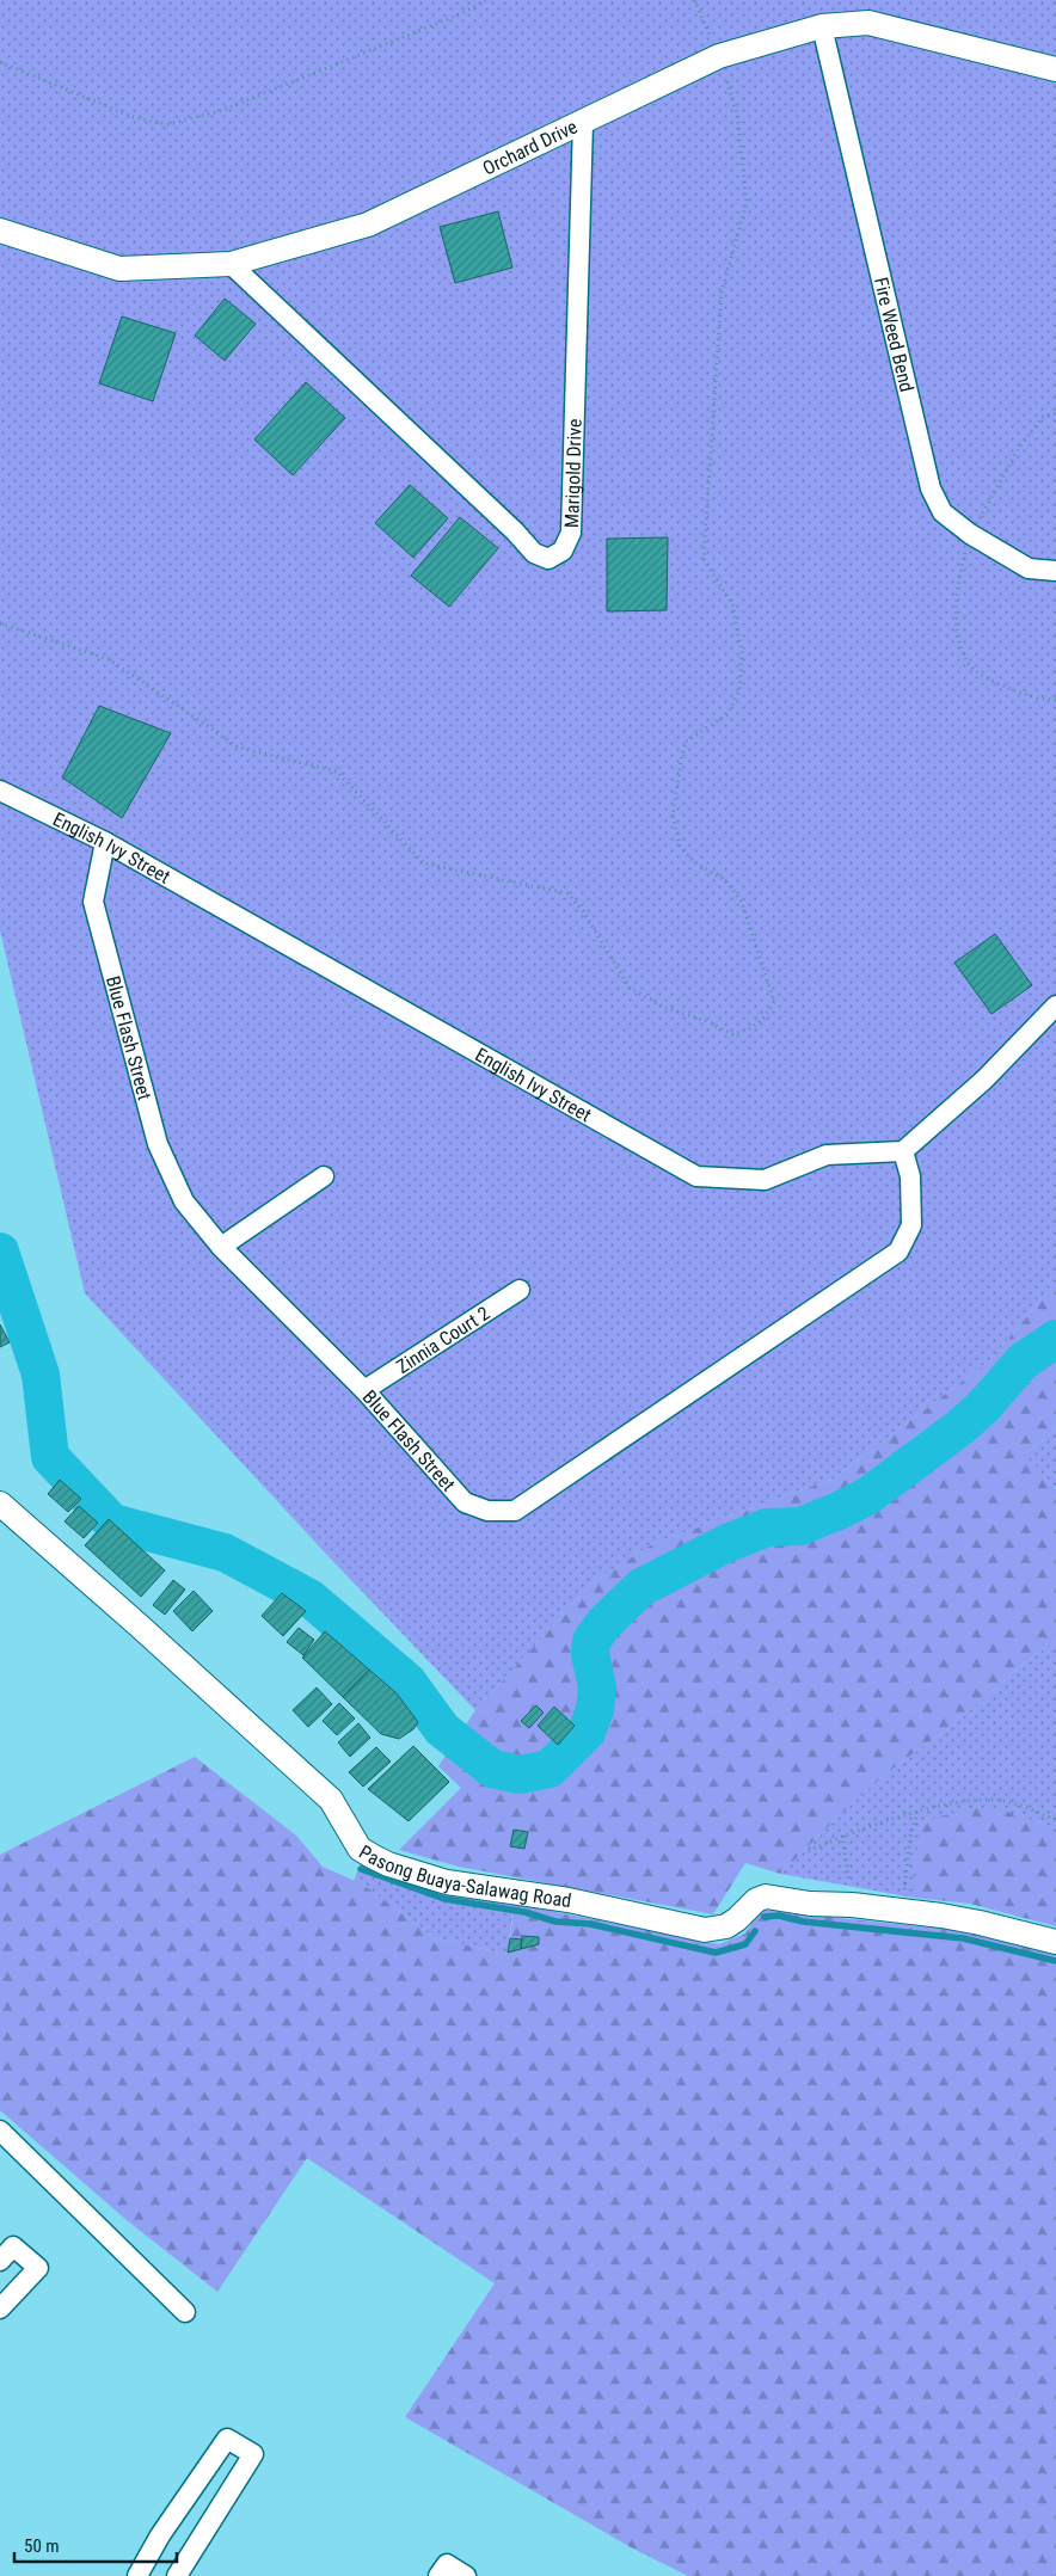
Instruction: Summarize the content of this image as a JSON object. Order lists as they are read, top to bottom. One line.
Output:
{"streets":{"street":["Orchard Drive","Fire Weed Bend","Marigold Drive","English Ivy Street","Blue Flash Street","Zinnia Court 2","Pasong Buaya-Salawag Road"]},"crossings":[["Orchard Drive","Fire Weed Bend"],["Orchard Drive","Marigold Drive"],["English Ivy Street","Blue Flash Street"],["Blue Flash Street","Zinnia Court 2"]],"scale_bar":"50 m"}
